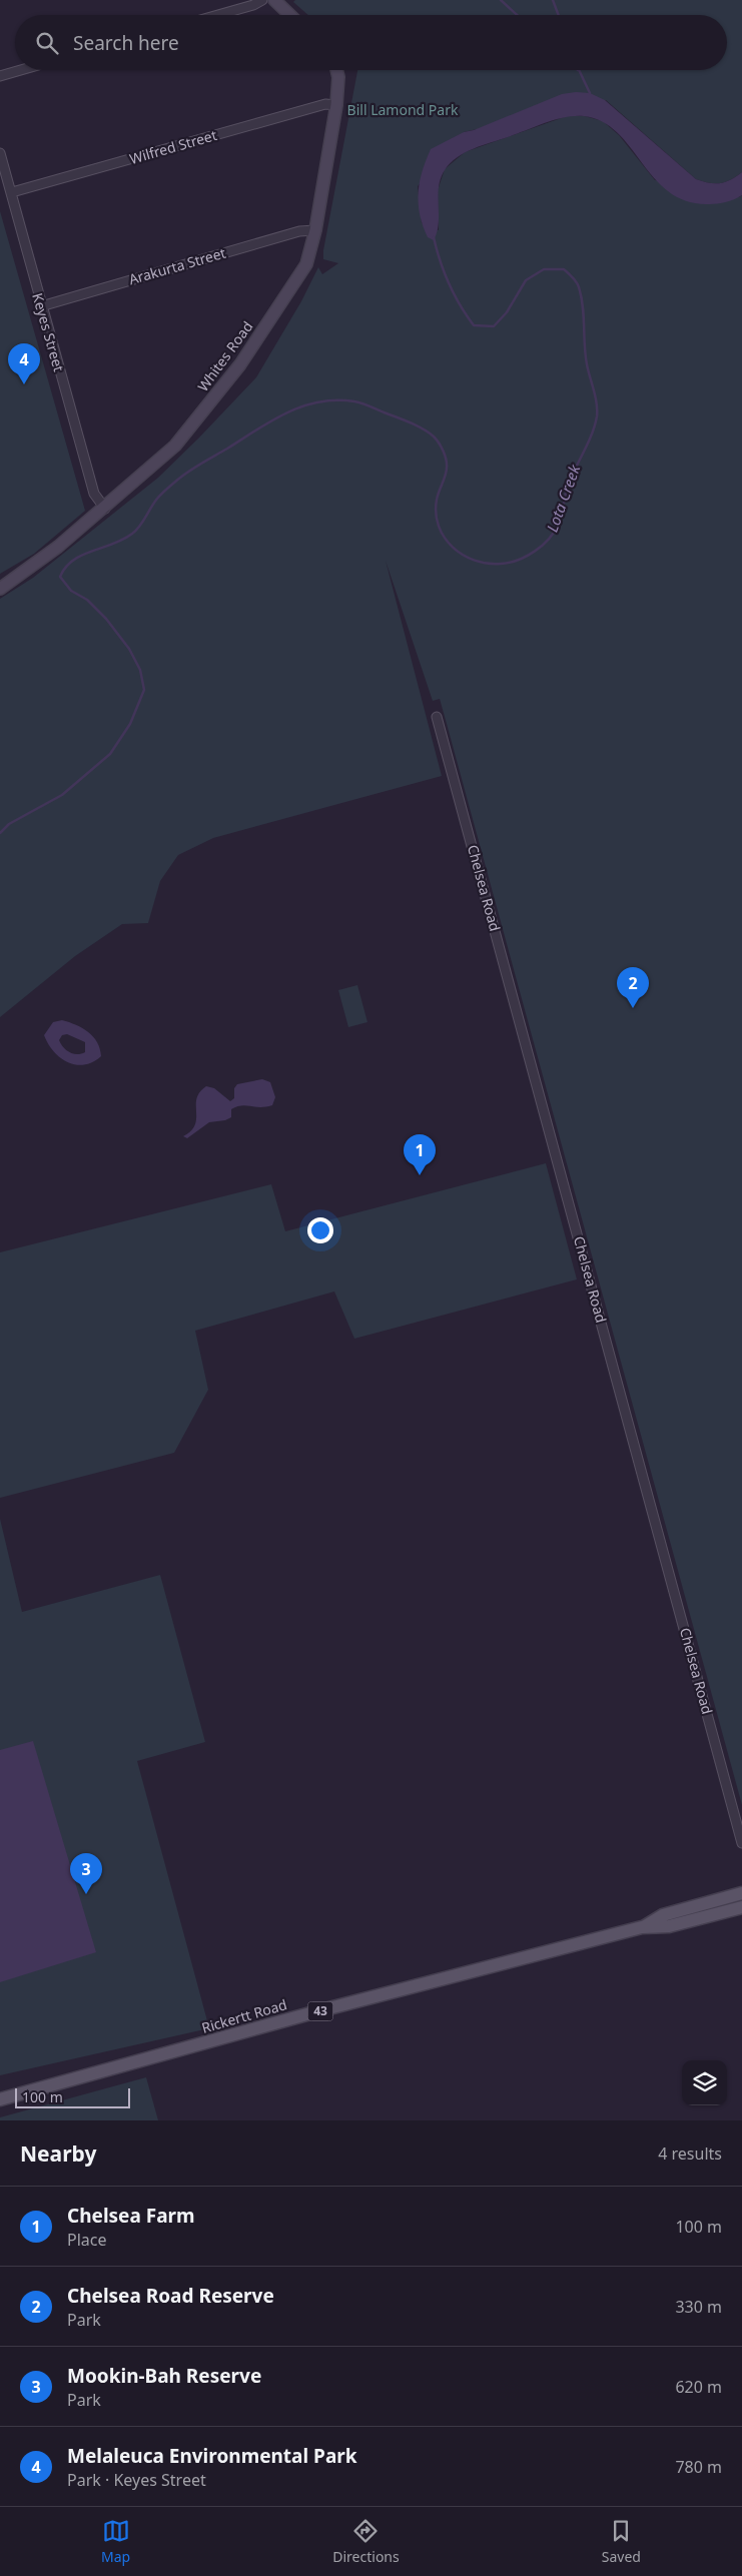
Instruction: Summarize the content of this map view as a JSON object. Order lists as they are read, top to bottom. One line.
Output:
{"streets":{"main road":["43","Rickertt Road"],"street":["Wilfred Street","Arakurta Street","Keyes Street","Whites Road","Chelsea Road"]},"crossings":[["Wilfred Street","Keyes Street"],["Wilfred Street","Whites Road"],["Arakurta Street","Keyes Street"],["Arakurta Street","Whites Road"],["Keyes Street","Whites Road"]],"water":["Lota Creek"],"parks":["Bill Lamond Park"],"scale_bar":"100 m","page":{"search":"Search here","pins":["4","2","1","3"],"scale":"100 m","heading":["Nearby","4 results"],"list":[{"mark":"1","name":"Chelsea Farm","note":"Place","value":"100 m"},{"mark":"2","name":"Chelsea Road Reserve","note":"Park","value":"330 m"},{"mark":"3","name":"Mookin-Bah Reserve","note":"Park","value":"620 m"},{"mark":"4","name":"Melaleuca Environmental Park","note":"Park · Keyes Street","value":"780 m"}],"nav":["Map","Directions","Saved"]}}
